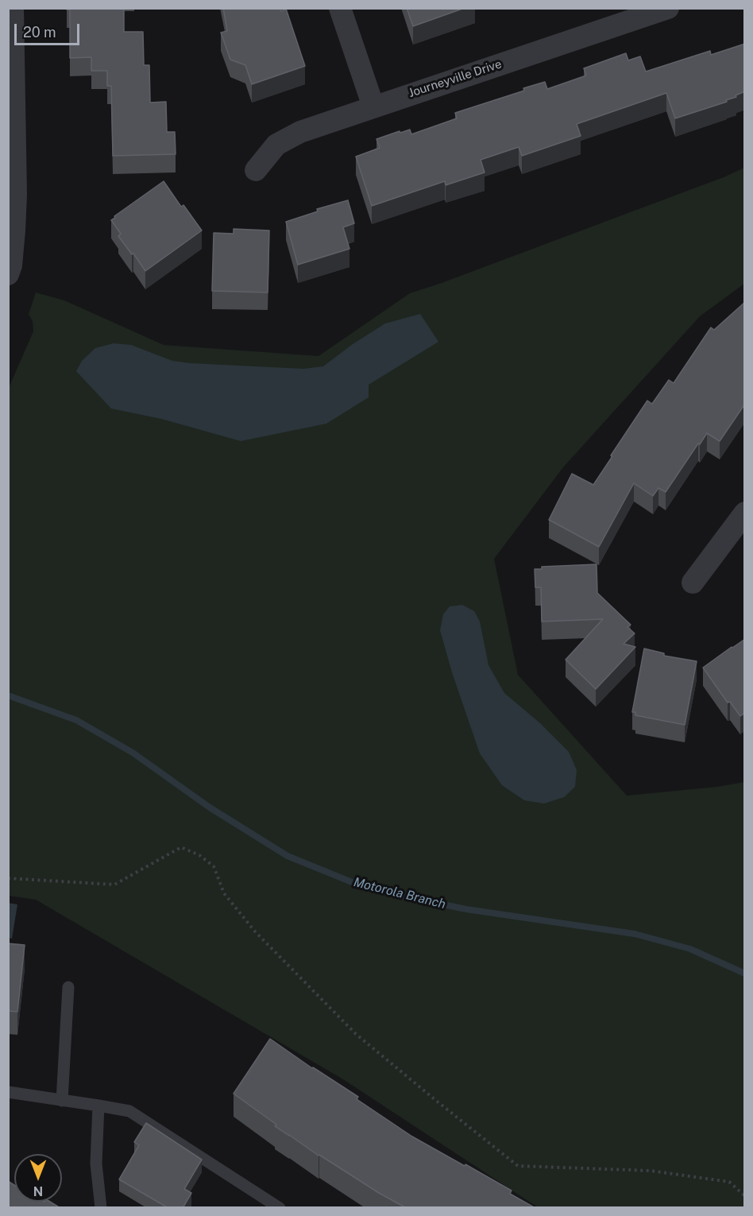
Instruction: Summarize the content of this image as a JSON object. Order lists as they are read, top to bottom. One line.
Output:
{"streets":{"street":["Journeyville Drive"]},"water":["Motorola Branch"],"scale_bar":"20 m","north":"bottom"}
